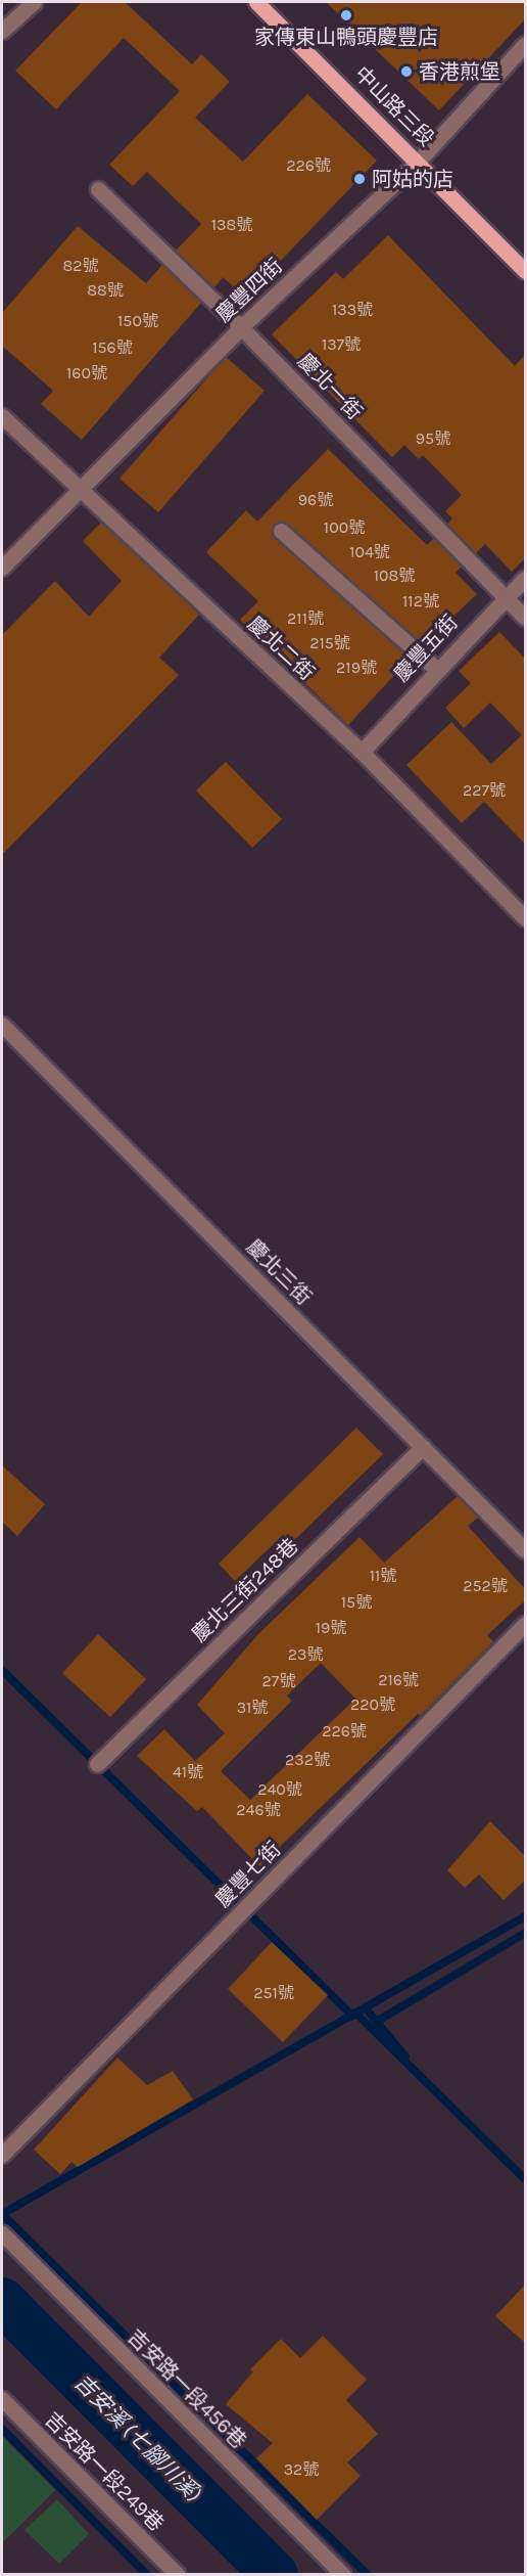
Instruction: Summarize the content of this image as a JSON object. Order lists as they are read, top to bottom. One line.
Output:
{"streets":{"main road":["中山路三段"],"street":["慶豐四街","慶北一街","慶北二街","慶豐五街","慶北三街","慶北三街248巷","慶豐七街","吉安路一段456巷","吉安路一段249巷"]},"crossings":[["中山路三段","慶豐四街"],["慶豐四街","慶北一街"],["慶豐四街","慶北二街"],["慶北一街","慶豐五街"],["慶北二街","慶豐五街"],["慶北三街","慶北三街248巷"]],"water":["吉安溪 (七腳川溪)"],"places":["家傳東山鴨頭慶豐店","香港煎堡","阿姑的店"],"house_numbers":["226號","138號","82號","88號","133號","150號","137號","156號","160號","95號","96號","100號","104號","108號","112號","211號","215號","219號","227號","11號","252號","15號","19號","23號","216號","27號","220號","31號","226號","232號","41號","240號","246號","251號","32號"]}
